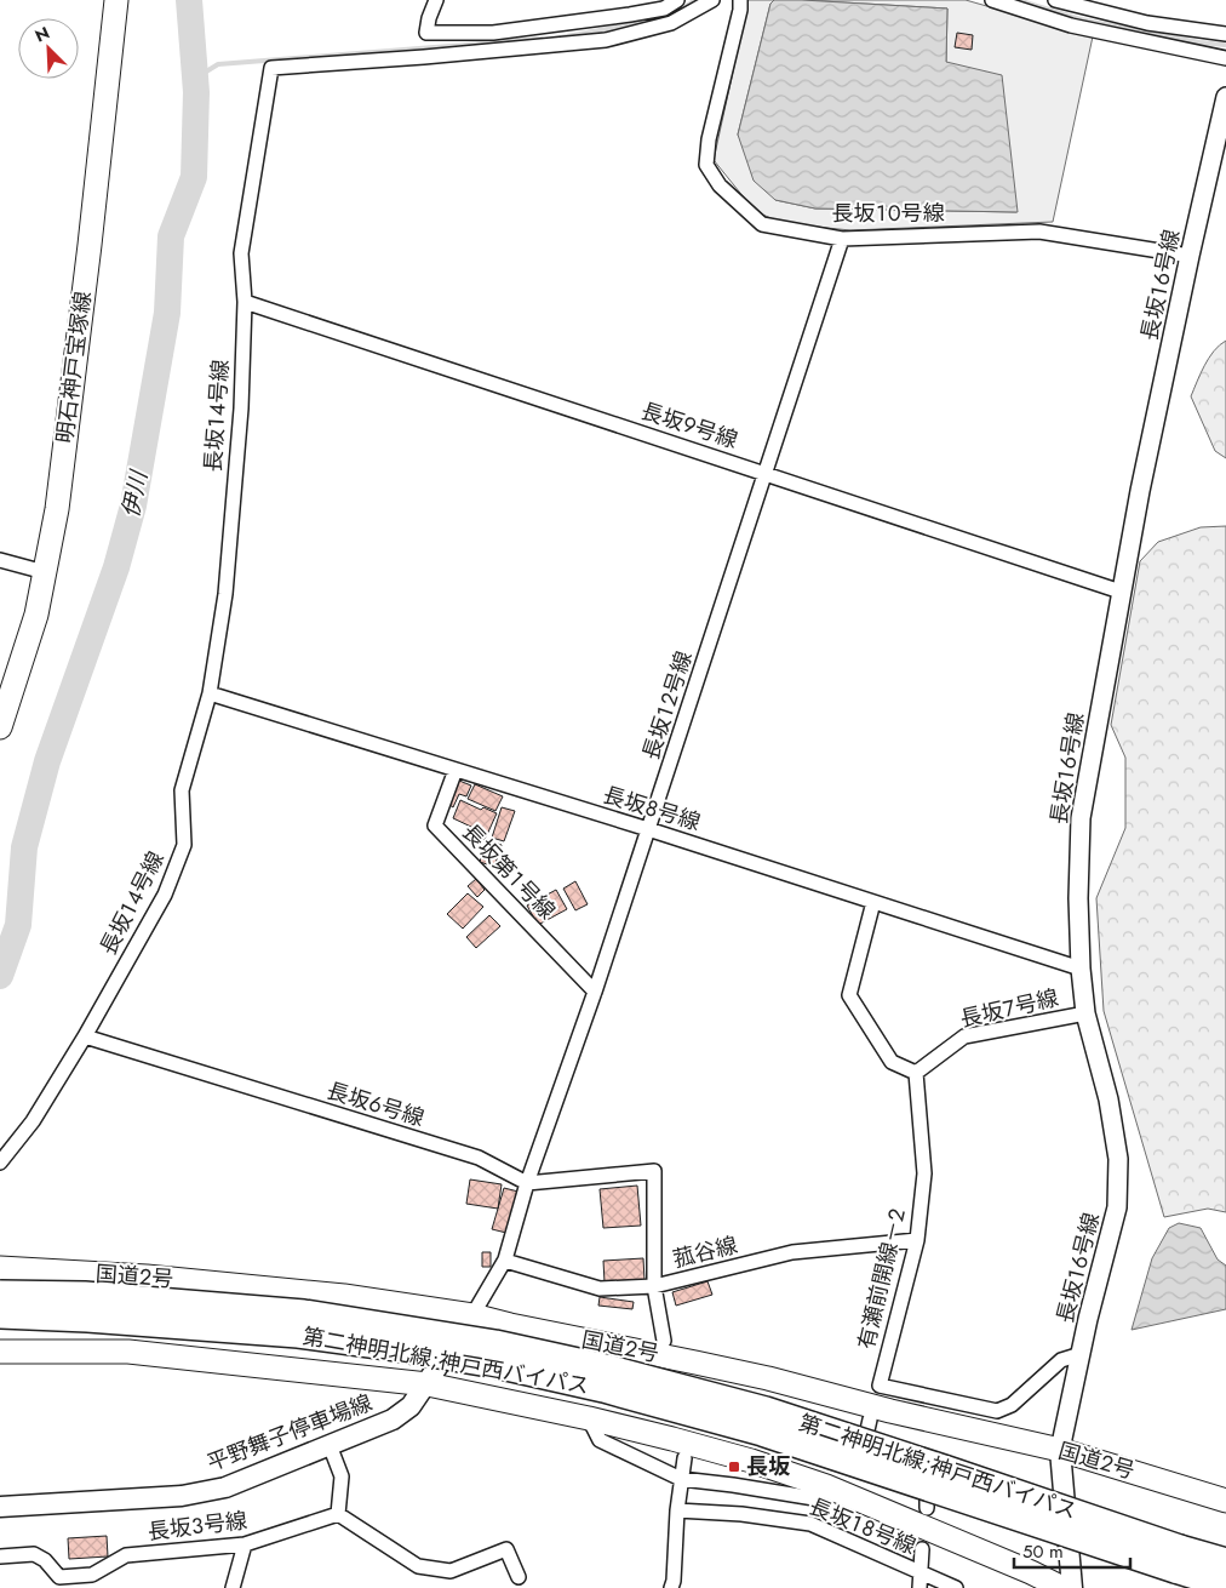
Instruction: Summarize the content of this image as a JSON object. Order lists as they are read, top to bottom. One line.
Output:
{"streets":{"highway":["第二神明北線;神戸西バイパス"],"main road":["明石神戸宝塚線","国道2号","平野舞子停車場線"],"street":["長坂１０号線","長坂１６号線","長坂１４号線","長坂９号線","長坂１２号線","長坂８号線","長坂第１号線","長坂７号線","長坂６号線","菰谷線","有瀬前開線－２","長坂３号線","長坂１８号線"]},"crossings":[["長坂１０号線","長坂１６号線"],["長坂１０号線","長坂１２号線"],["長坂１６号線","長坂９号線"],["長坂１６号線","長坂８号線"],["長坂１６号線","長坂７号線"],["長坂１６号線","国道2号"],["長坂１６号線","有瀬前開線－２"],["長坂１４号線","長坂９号線"],["長坂１４号線","長坂８号線"],["長坂１４号線","長坂６号線"],["長坂９号線","長坂１２号線"],["長坂１２号線","長坂８号線"],["長坂１２号線","長坂第１号線"],["長坂１２号線","長坂６号線"],["長坂１２号線","菰谷線"],["長坂１２号線","国道2号"],["長坂１２号線","平野舞子停車場線"],["長坂８号線","長坂第１号線"],["長坂７号線","有瀬前開線－２"],["菰谷線","有瀬前開線－２"],["国道2号","平野舞子停車場線"]],"water":["伊川"],"places":{"transit":["長坂"]},"scale_bar":"50 m","north":"top left"}
